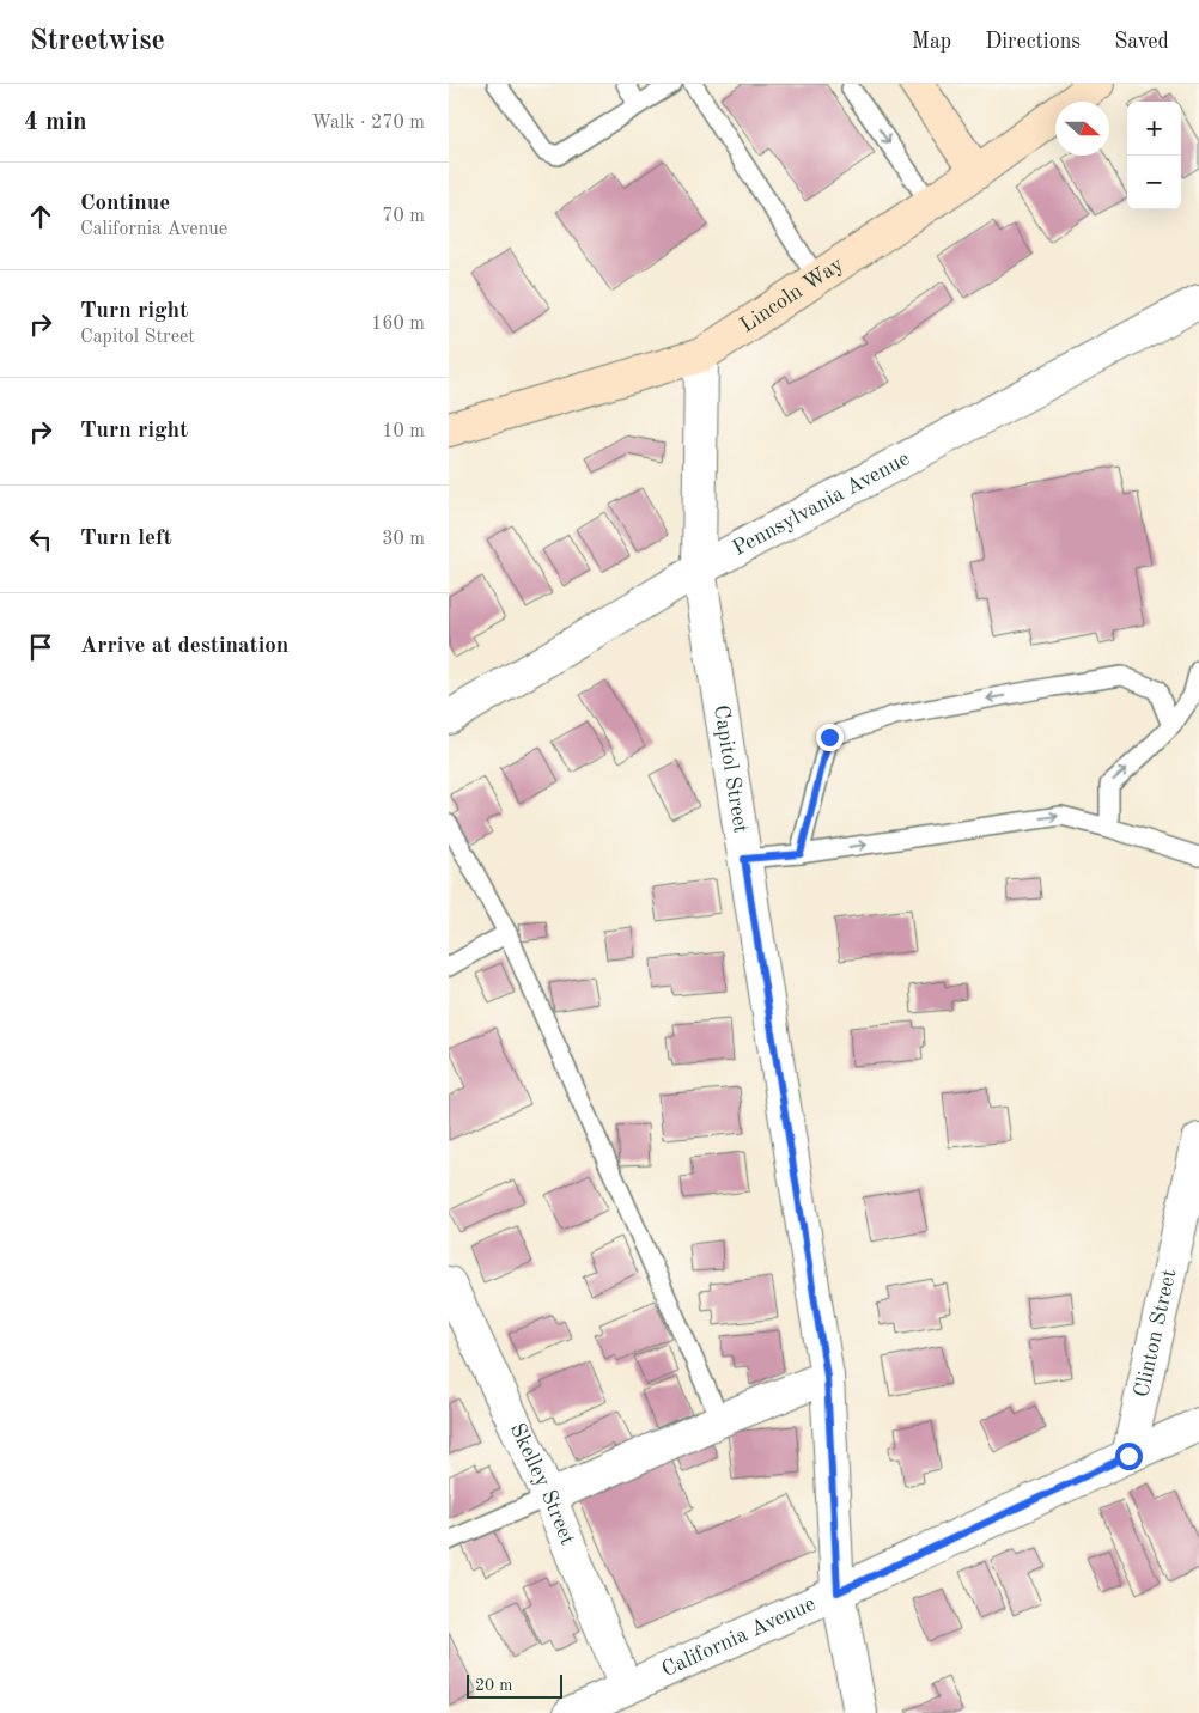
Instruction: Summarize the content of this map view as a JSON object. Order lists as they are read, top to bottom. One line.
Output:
{"streets":{"main road":["Lincoln Way"],"street":["Pennsylvania Avenue","Capitol Street","Clinton Street","Skelley Street","California Avenue"]},"crossings":[["Lincoln Way","Capitol Street"],["Pennsylvania Avenue","Capitol Street"],["Capitol Street","California Avenue"],["Clinton Street","California Avenue"],["Skelley Street","California Avenue"]],"scale_bar":"20 m","north":"right","page":{"header":"Streetwise","nav":["Map","Directions","Saved"],"heading":["4 min","Walk · 270 m"],"map_buttons":["+","−"],"list":[["Continue","California Avenue","70 m"],["Turn right","Capitol Street","160 m"],["Turn right","10 m"],["Turn left","30 m"],"Arrive at destination"],"scale":"20 m"}}
